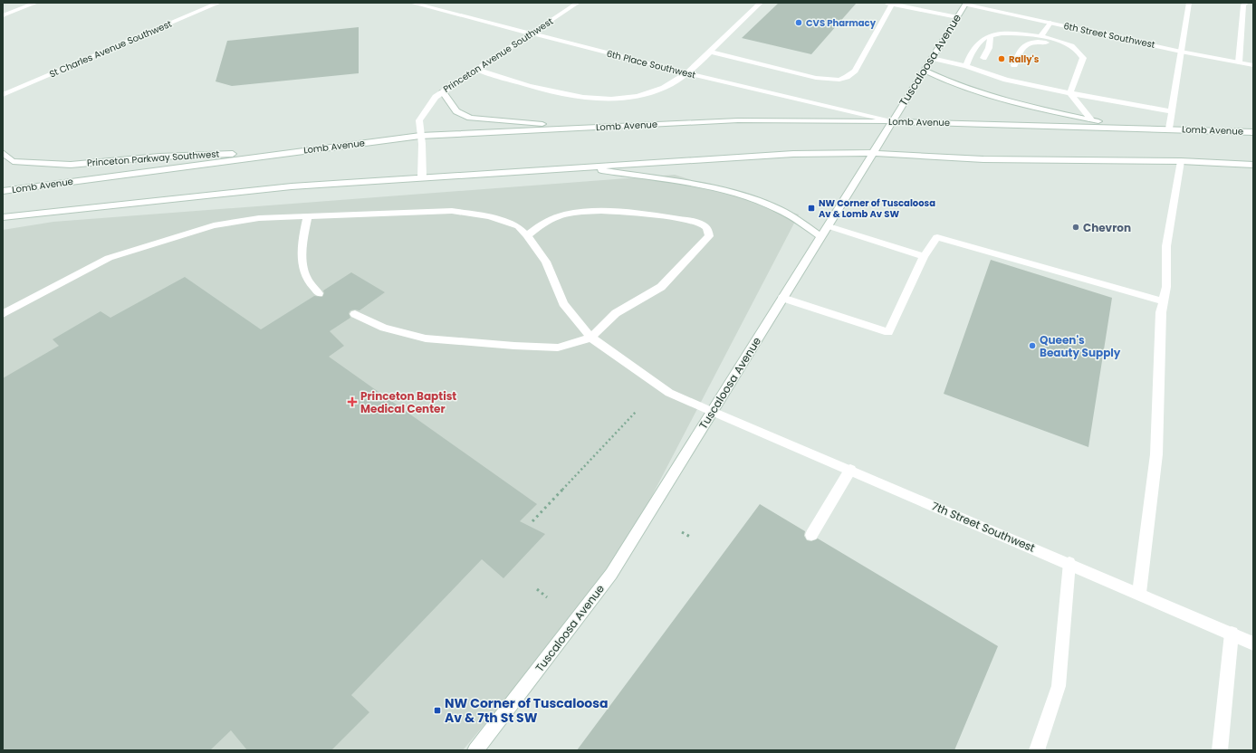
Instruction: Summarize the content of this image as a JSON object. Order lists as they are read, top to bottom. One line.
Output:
{"streets":{"main road":["6th Street Southwest","St Charles Avenue Southwest","Princeton Avenue Southwest","Tuscaloosa Avenue","6th Place Southwest","Lomb Avenue","Princeton Parkway Southwest","7th Street Southwest"]},"crossings":[["6th Street Southwest","Tuscaloosa Avenue"],["Princeton Avenue Southwest","6th Place Southwest"],["Princeton Avenue Southwest","Lomb Avenue"],["Tuscaloosa Avenue","6th Place Southwest"],["Tuscaloosa Avenue","Lomb Avenue"],["Tuscaloosa Avenue","7th Street Southwest"],["6th Place Southwest","Lomb Avenue"],["Lomb Avenue","Princeton Parkway Southwest"]],"places":{"other":["CVS Pharmacy","Rally's","Chevron","Queen's Beauty Supply"],"transit":["NW Corner of Tuscaloosa Av & Lomb Av SW","NW Corner of Tuscaloosa Av & 7th St SW"],"health":["Princeton Baptist Medical Center"]}}
